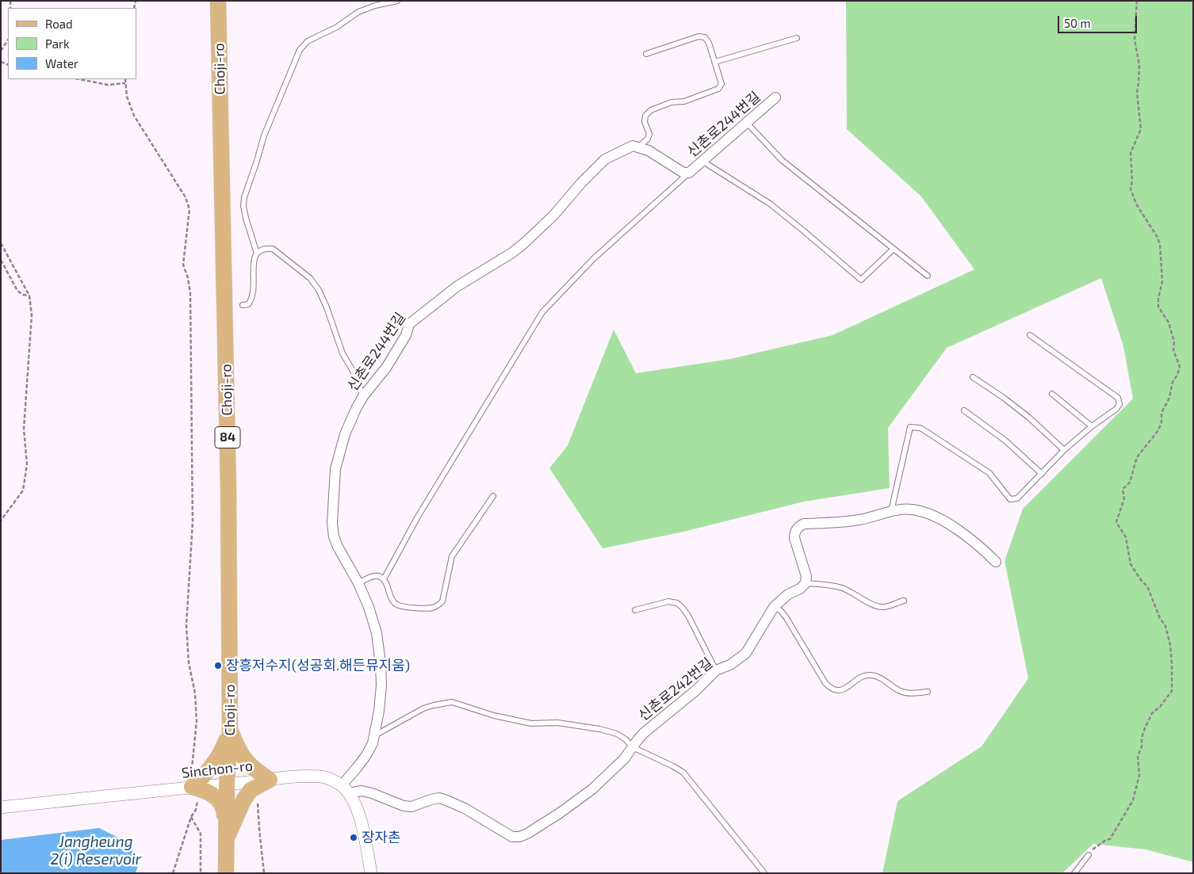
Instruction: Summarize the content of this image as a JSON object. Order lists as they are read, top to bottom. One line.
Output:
{"streets":{"main road":["Choji-ro","84"],"street":["신촌로244번길","신촌로242번길","Sinchon-ro"]},"crossings":[["Choji-ro","Sinchon-ro"],["신촌로244번길","신촌로242번길"],["신촌로244번길","Sinchon-ro"],["신촌로242번길","Sinchon-ro"]],"water":["Jangheung 2(i) Reservoir"],"places":["장흥저수지(성공회.해든뮤지움)","장자촌"],"legend":["Road","Park","Water"],"scale_bar":"50 m"}
